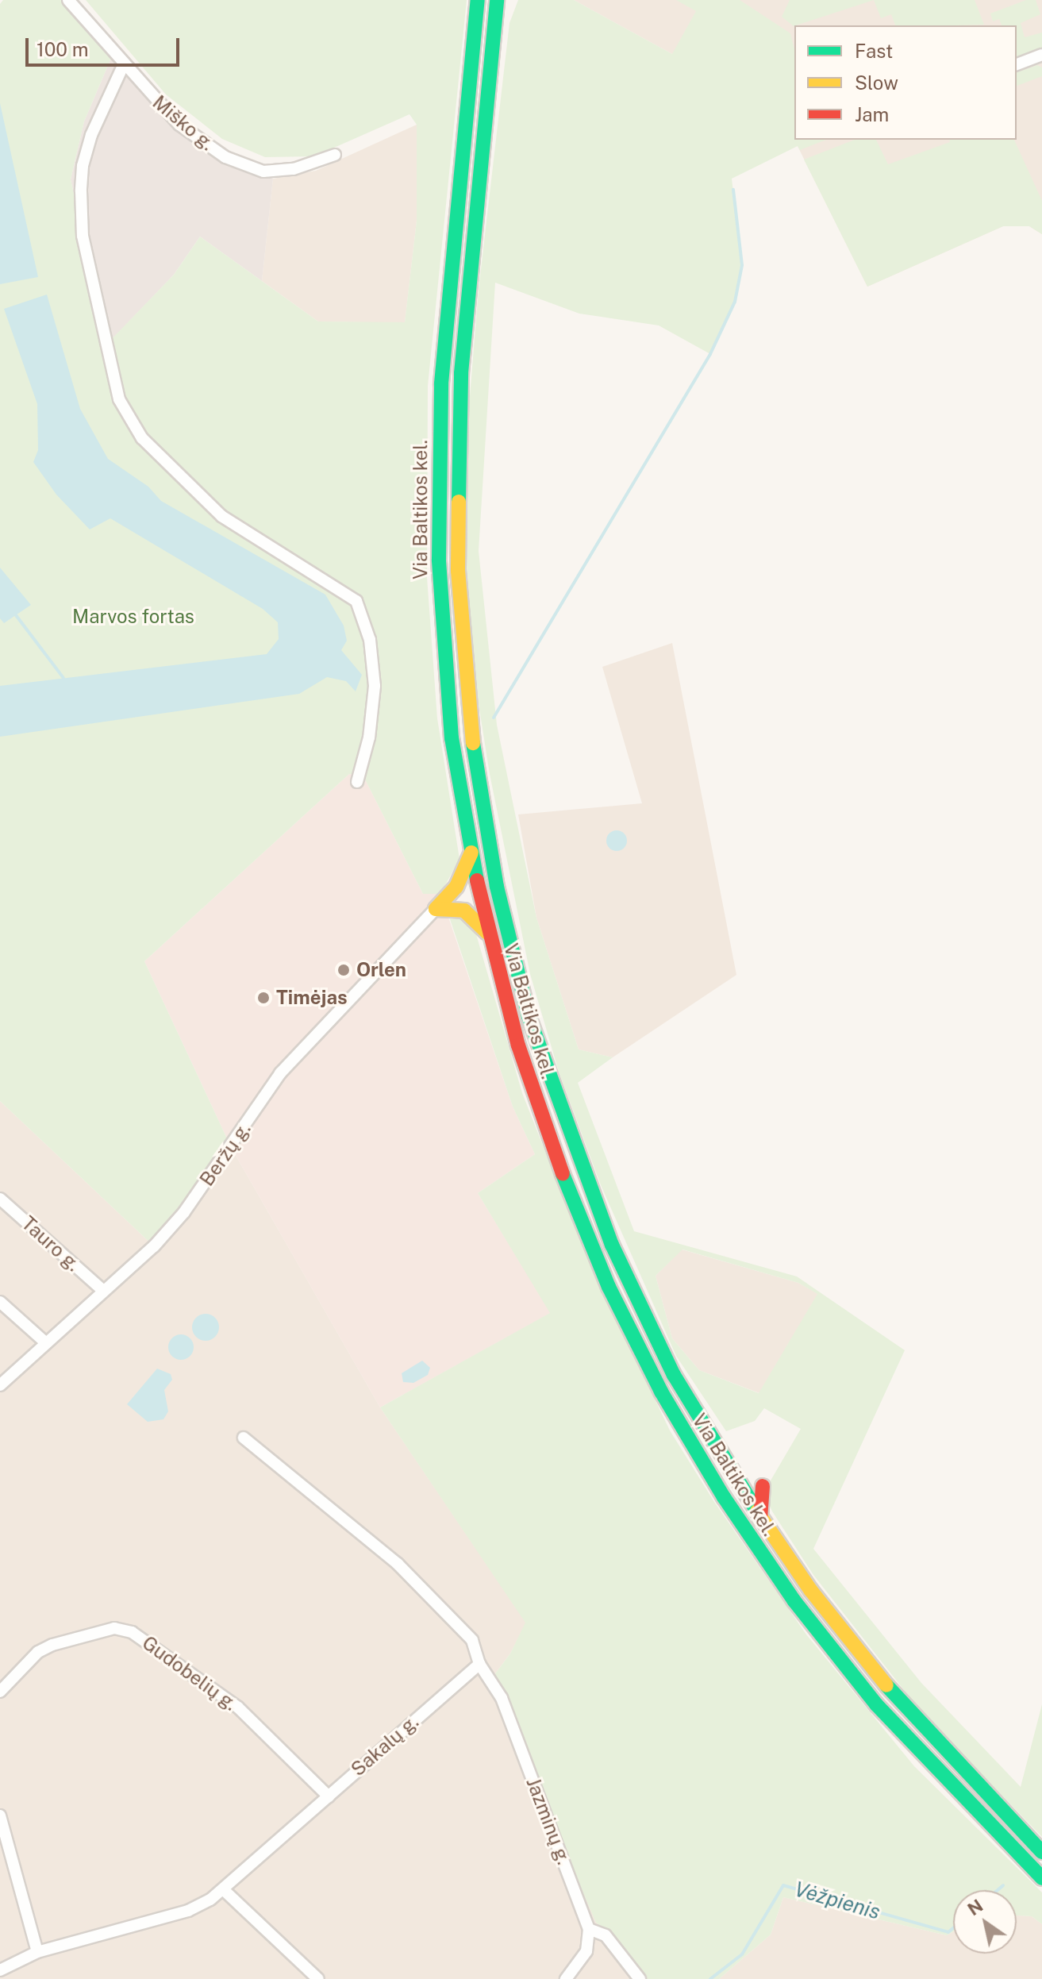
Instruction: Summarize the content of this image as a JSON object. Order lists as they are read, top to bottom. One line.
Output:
{"streets":{"highway":["Via Baltikos kel."],"street":["Miško g.","Beržų g.","Tauro g.","Gudobelių g.","Sakalų g.","Jazminų g."]},"crossings":[["Beržų g.","Tauro g."],["Gudobelių g.","Sakalų g."],["Sakalų g.","Jazminų g."]],"water":["Vėžpienis"],"parks":["Marvos fortas"],"places":["Orlen","Timėjas"],"legend":["Fast","Slow","Jam"],"scale_bar":"100 m","north":"top left"}
